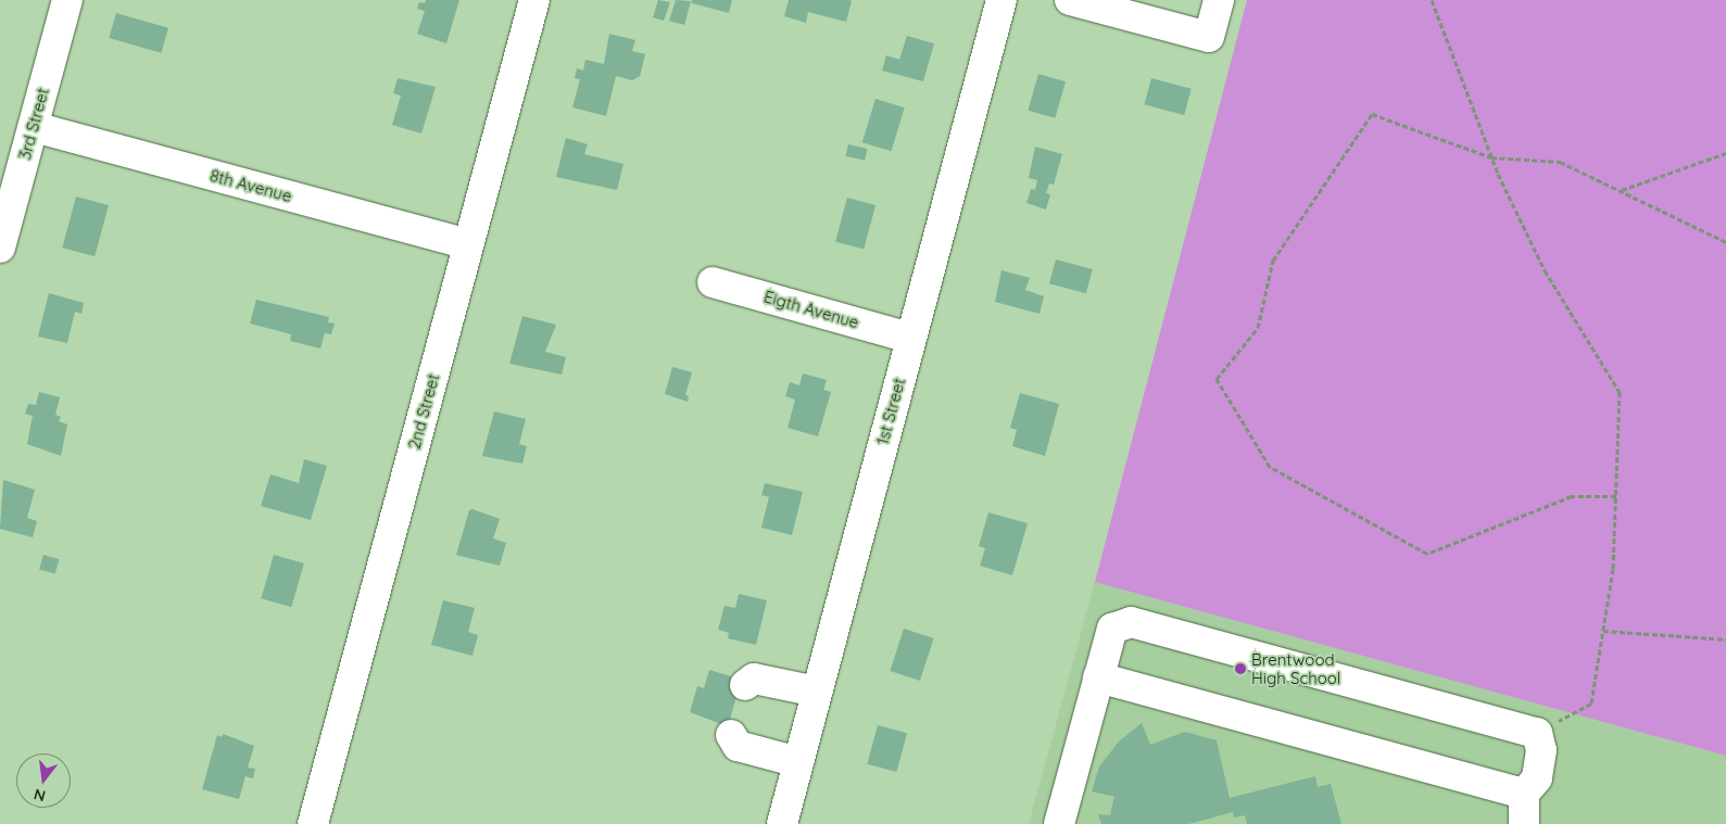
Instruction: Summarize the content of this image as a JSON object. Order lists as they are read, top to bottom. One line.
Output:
{"streets":{"street":["3rd Street","8th Avenue","Eigth Avenue","2nd Street","1st Street"]},"crossings":[["3rd Street","8th Avenue"],["8th Avenue","2nd Street"],["Eigth Avenue","1st Street"]],"places":["Brentwood High School"],"north":"bottom"}
